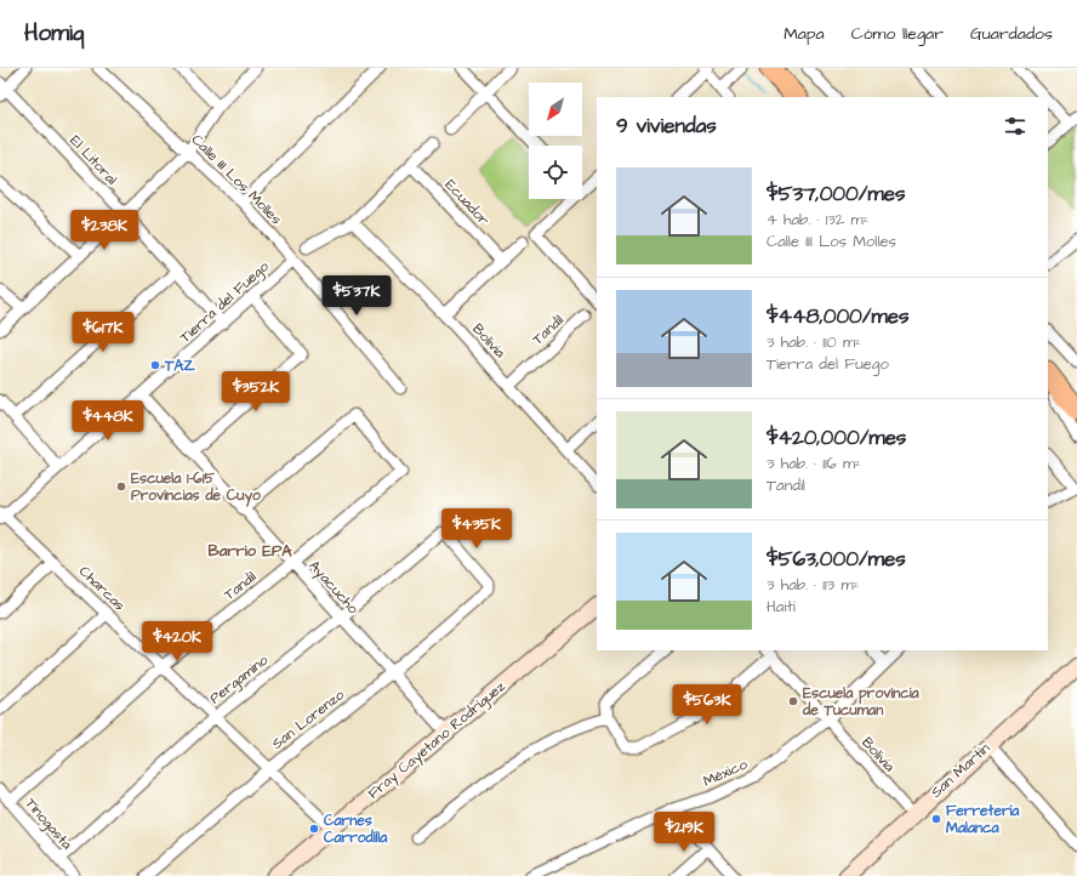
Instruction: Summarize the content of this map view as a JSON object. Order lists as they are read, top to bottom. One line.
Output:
{"streets":{"street":["El Litoral","Calle III Los Molles","Ecuador","Tierra del Fuego","Tandil","Bolivia","Ayacucho","Charcas","Pergamino","San Lorenzo","Fray Cayetano Rodríguez","San Martín","México","Tinogasta"]},"crossings":[["El Litoral","Tierra del Fuego"],["Calle III Los Molles","Tierra del Fuego"],["Tierra del Fuego","Ayacucho"],["Tierra del Fuego","Charcas"],["Tandil","Bolivia"],["Tandil","Ayacucho"],["Tandil","Charcas"],["Tandil","Tinogasta"],["Bolivia","San Martín"],["Bolivia","México"],["Ayacucho","Pergamino"],["Ayacucho","San Lorenzo"],["Ayacucho","Fray Cayetano Rodríguez"],["Charcas","Pergamino"],["Charcas","San Lorenzo"],["Charcas","Fray Cayetano Rodríguez"],["Pergamino","San Lorenzo"],["Pergamino","Tinogasta"]],"districts":["Barrio EPA"],"places":["TAZ","Escuela 1-615 Provincias de Cuyo","Escuela provincia de Tucuman","Ferretería Malanca","Carnes Carrodilla"],"north":"bottom left","page":{"header":"Homiq","nav":["Mapa","Cómo llegar","Guardados"],"heading":"9 viviendas","list":[{"name":"$537,000/mes","note":"4 hab. · 132 m² · Calle III Los Molles"},{"name":"$448,000/mes","note":"3 hab. · 110 m² · Tierra del Fuego"},{"name":"$420,000/mes","note":"3 hab. · 116 m² · Tandil"},{"name":"$563,000/mes","note":"3 hab. · 113 m² · Haití"}],"price":["$238K","$537K","$617K","$352K","$448K","$435K","$420K","$563K","$219K"]}}
